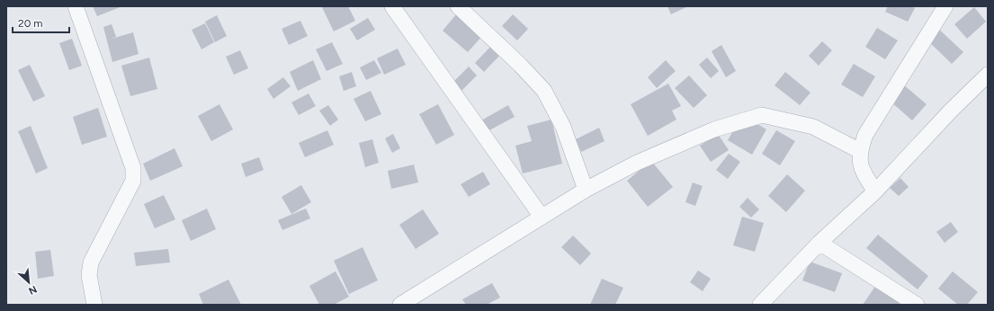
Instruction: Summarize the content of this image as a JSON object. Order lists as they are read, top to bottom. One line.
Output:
{"scale_bar":"20 m","north":"bottom right"}
